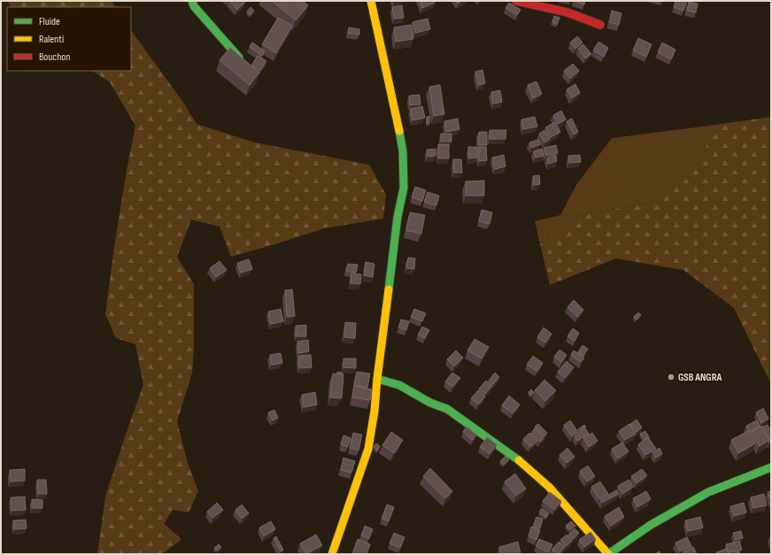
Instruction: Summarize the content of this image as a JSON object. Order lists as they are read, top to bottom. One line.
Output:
{"places":["GSB ANGRA"],"legend":["Fluide","Ralenti","Bouchon"]}
